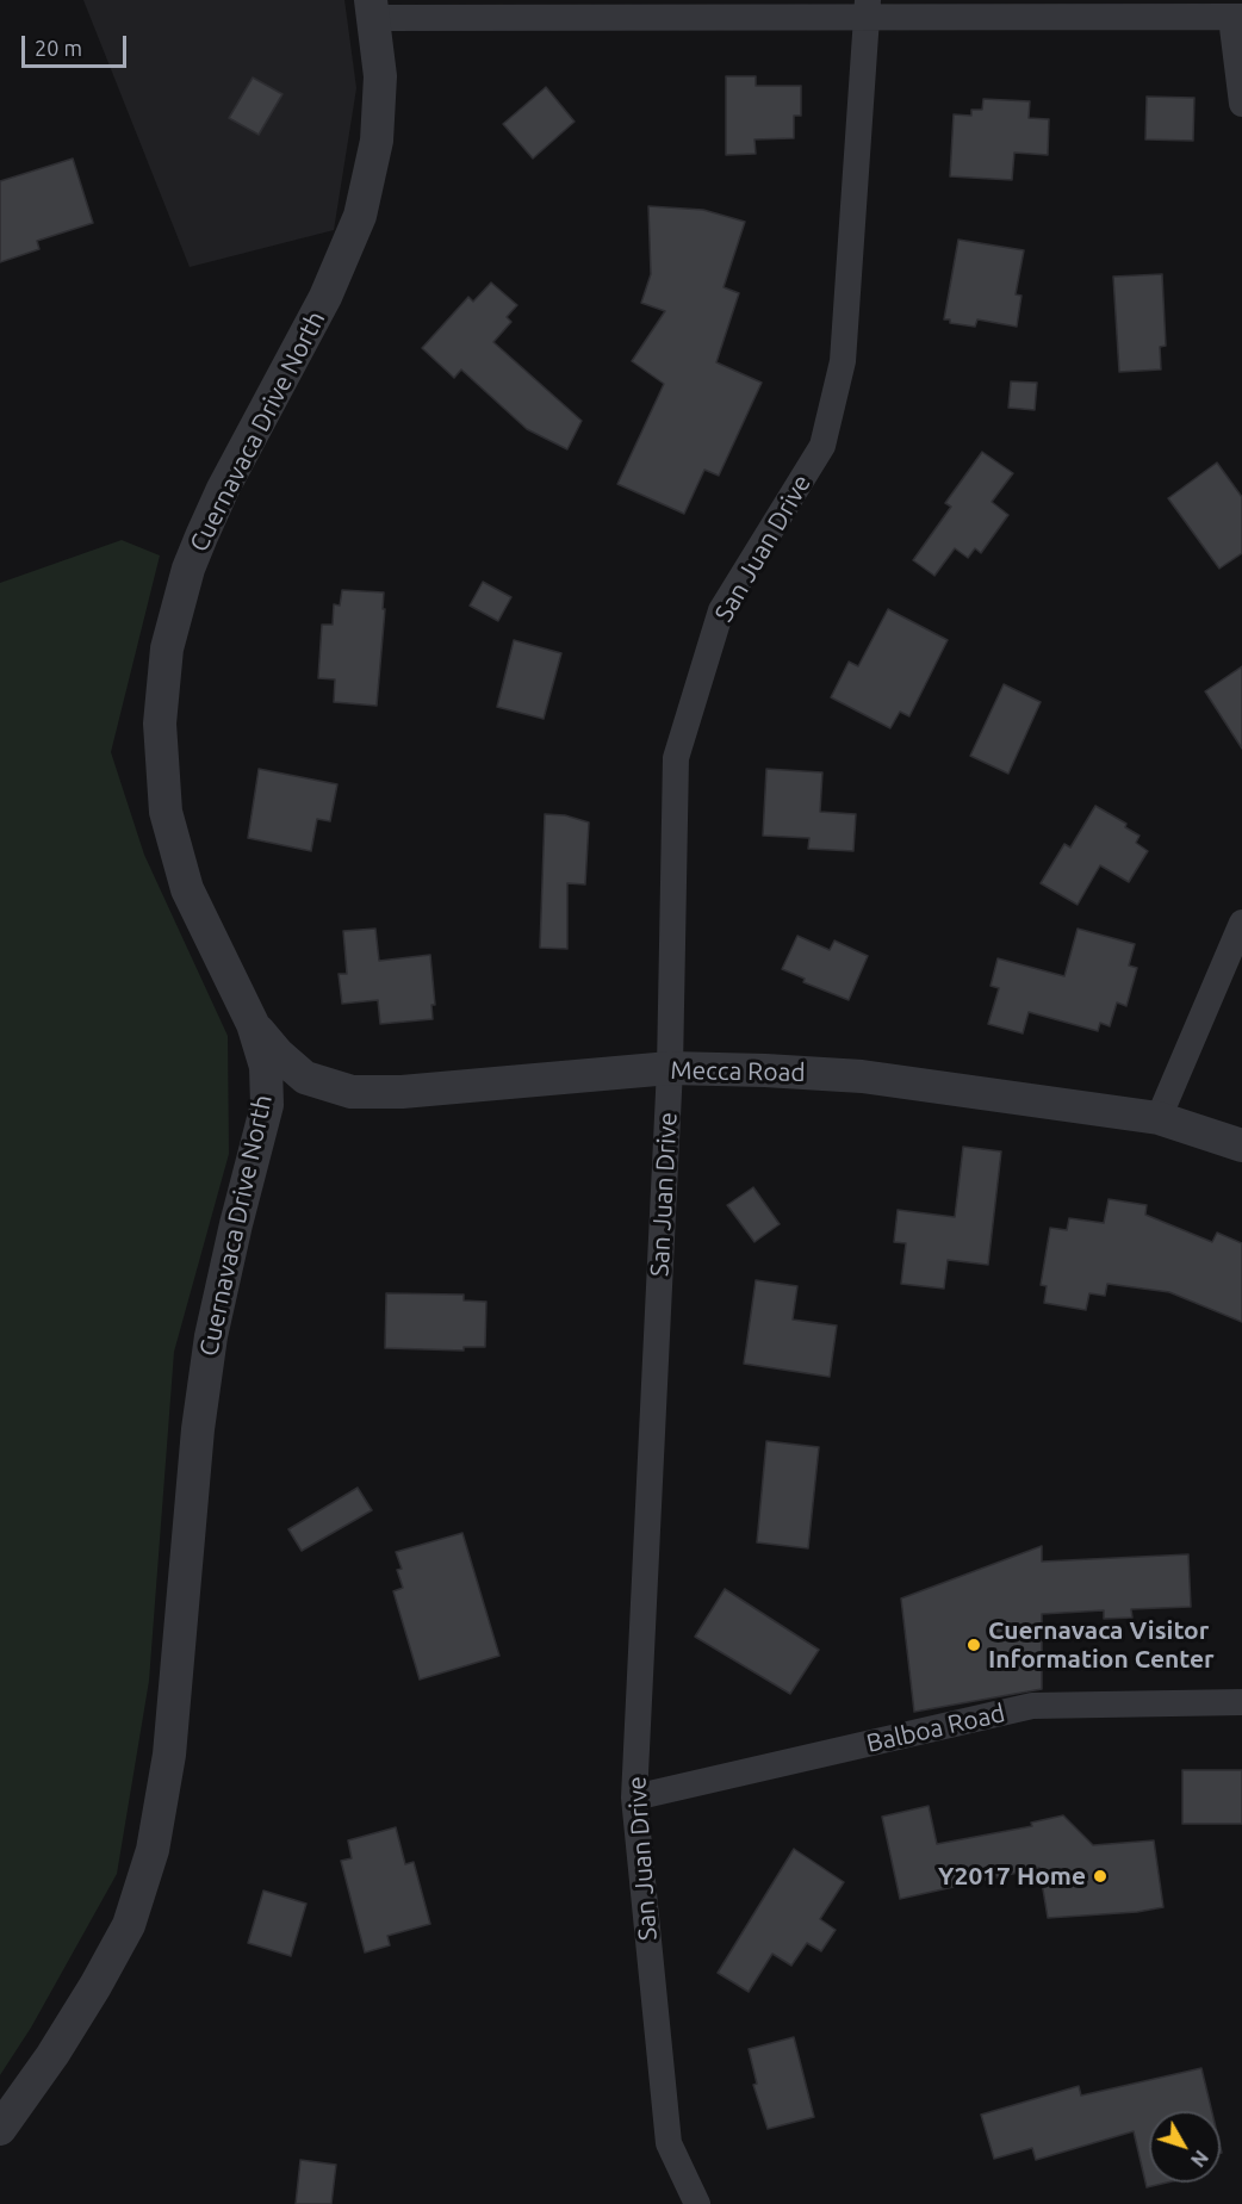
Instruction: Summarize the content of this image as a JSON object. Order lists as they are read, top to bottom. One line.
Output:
{"streets":{"street":["Cuernavaca Drive North","San Juan Drive","Mecca Road","Balboa Road"]},"crossings":[["Cuernavaca Drive North","Mecca Road"],["San Juan Drive","Mecca Road"],["San Juan Drive","Balboa Road"]],"places":["Cuernavaca Visitor Information Center","Y2017 Home"],"scale_bar":"20 m","north":"bottom right"}
